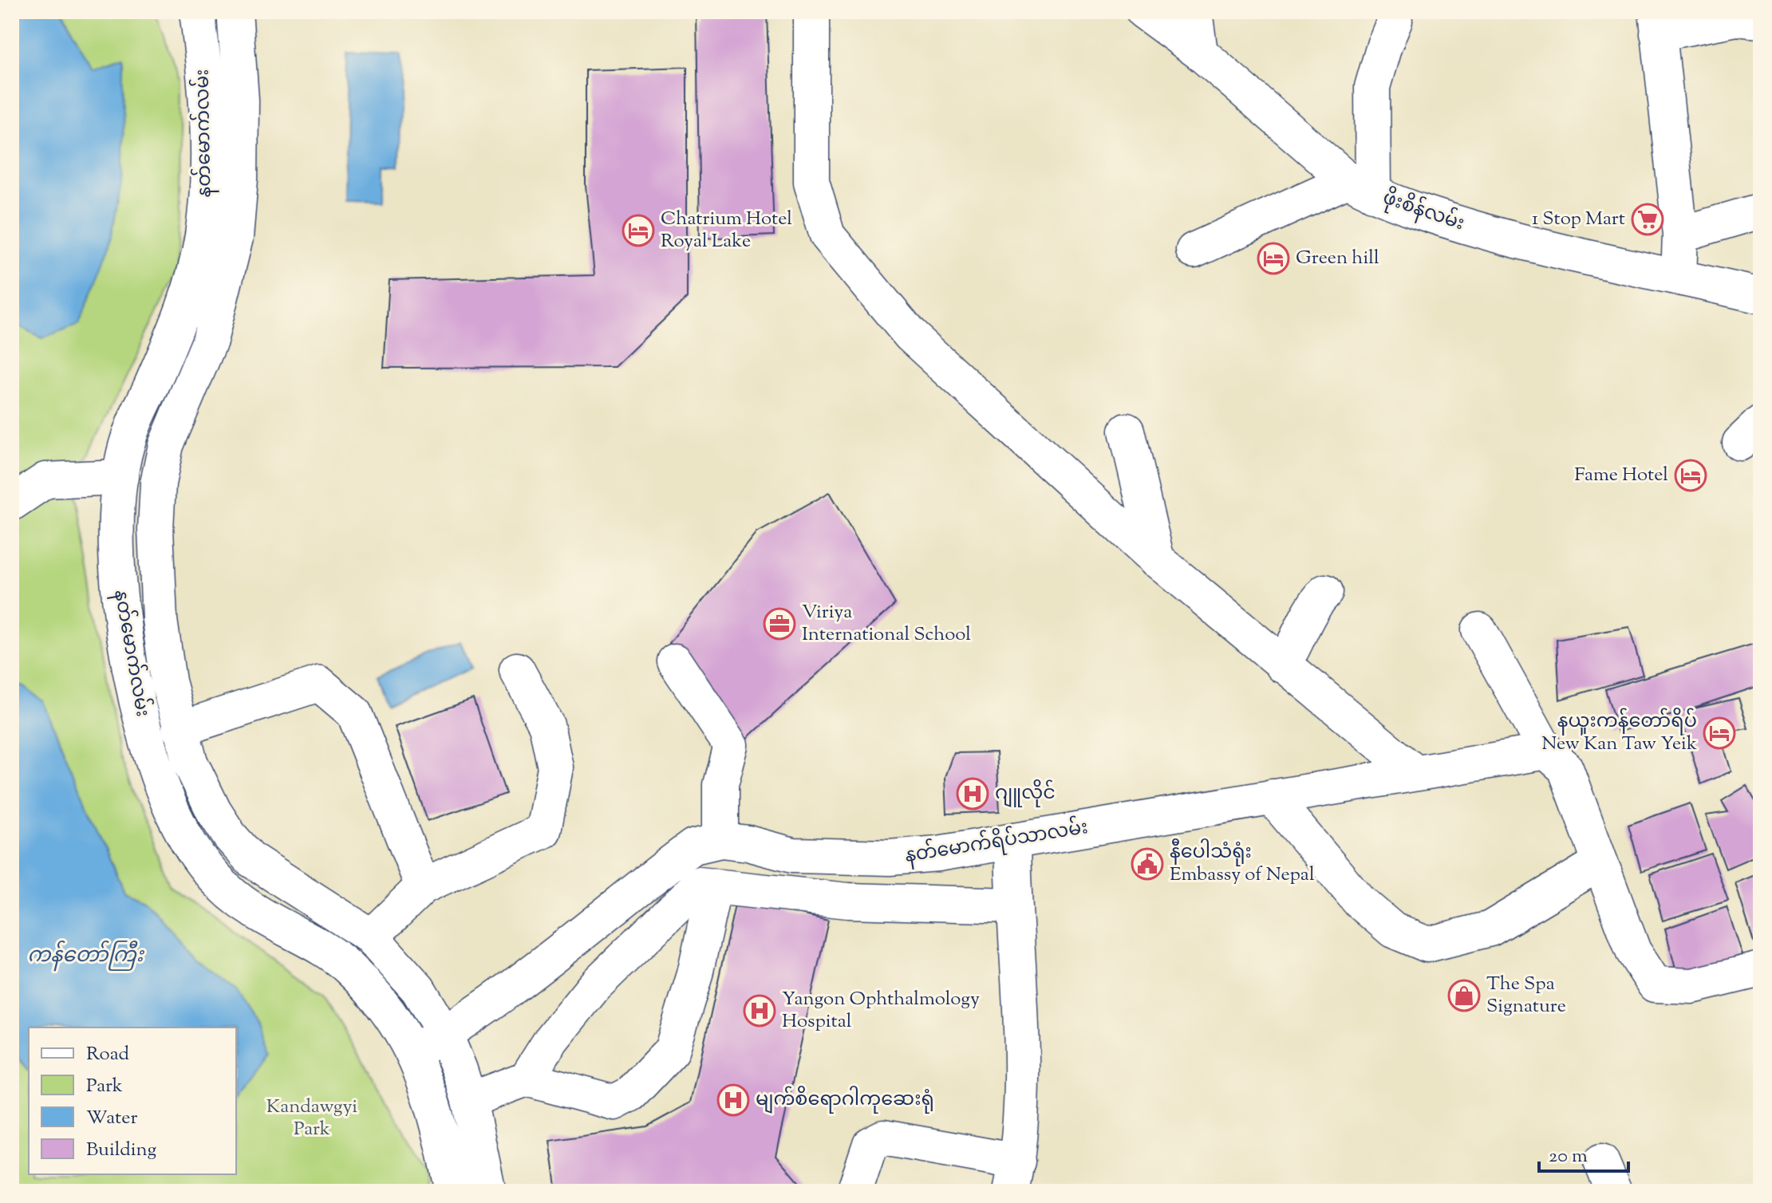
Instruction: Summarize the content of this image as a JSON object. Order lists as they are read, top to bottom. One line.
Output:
{"streets":{"main road":["နတ်မောက်လမ်း","ဖိုးစိန်လမ်း","နတ်မောက်ရိပ်သာလမ်း"]},"crossings":[["နတ်မောက်လမ်း","နတ်မောက်ရိပ်သာလမ်း"]],"water":["ကန်တော်ကြီး"],"parks":["Kandawgyi Park"],"places":{"supermarket":["1 Stop Mart"],"hotel":["Chatrium Hotel Royal Lake","Green hill","Fame Hotel","နယူးကန်တော်ရိပ် New Kan Taw Yeik"],"office":["Viriya International School"],"hospital":["ဂျူလိုင်","Yangon Ophthalmology Hospital","မျက်စိရောဂါကုဆေးရုံ"],"public building":["နီပေါသံရုံး Embassy of Nepal"],"shop":["The Spa Signature"]},"legend":["Road","Park","Water","Building"],"scale_bar":"20 m"}
